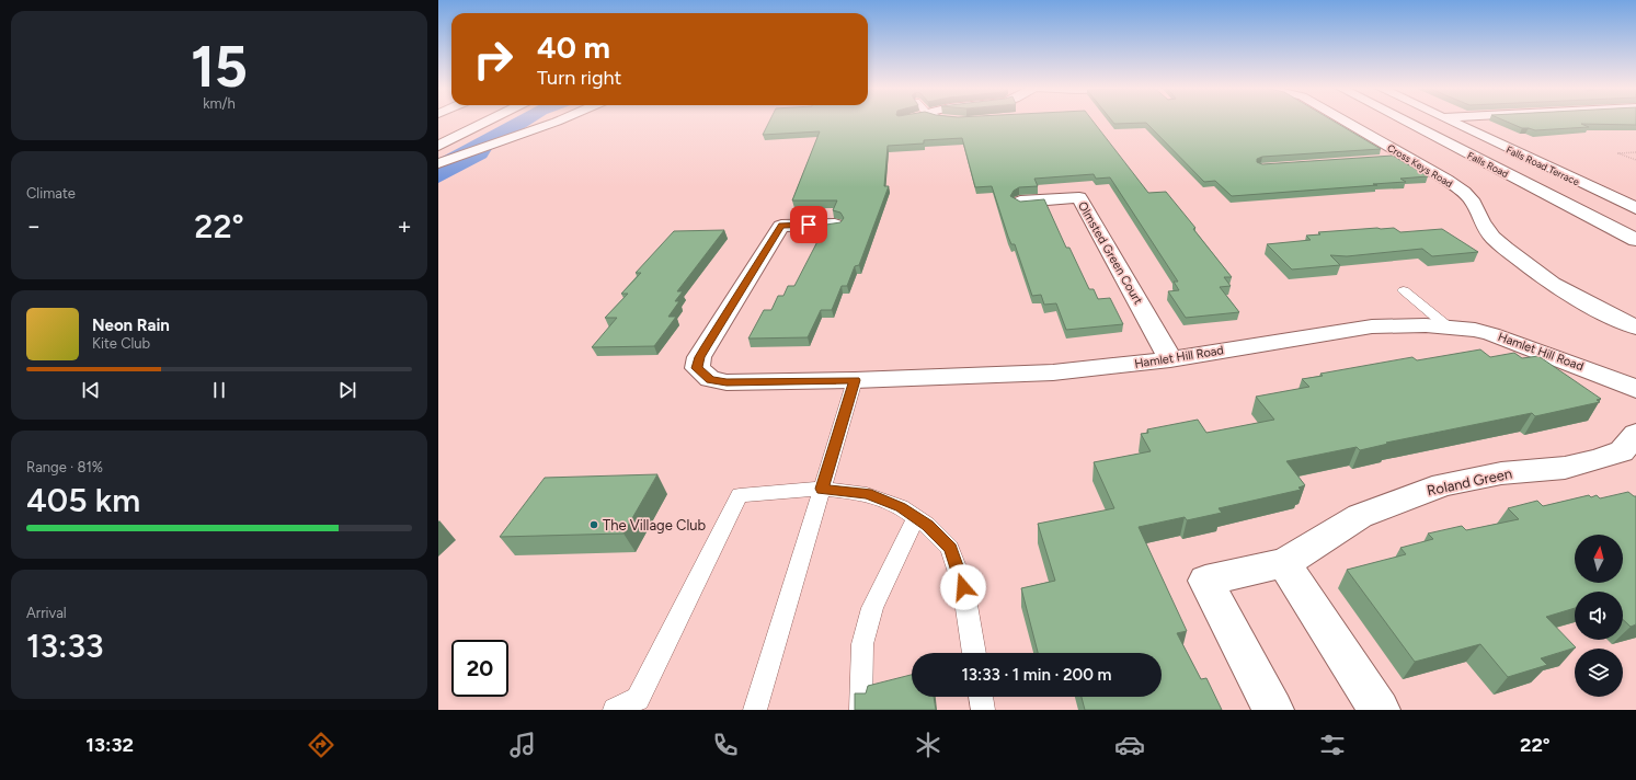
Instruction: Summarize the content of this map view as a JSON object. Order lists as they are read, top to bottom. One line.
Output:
{"streets":{"main road":["Falls Road","Cross Keys Road","Falls Road Terrace","Olmsted Green Court","Hamlet Hill Road","Roland Green"]},"crossings":[["Olmsted Green Court","Hamlet Hill Road"]],"places":["The Village Club"],"north":"top","page":{"tile":[["15","km/h"],"Climate",["Range · 81%","405 km"],["Arrival","13:33"]],"turn":["40 m","Turn right"],"heat":["−","22°","+"],"song":["Neon Rain","Kite Club"],"limit":"20","trip":"13:33 · 1 min · 200 m","tabs":["13:32","22°"]}}
